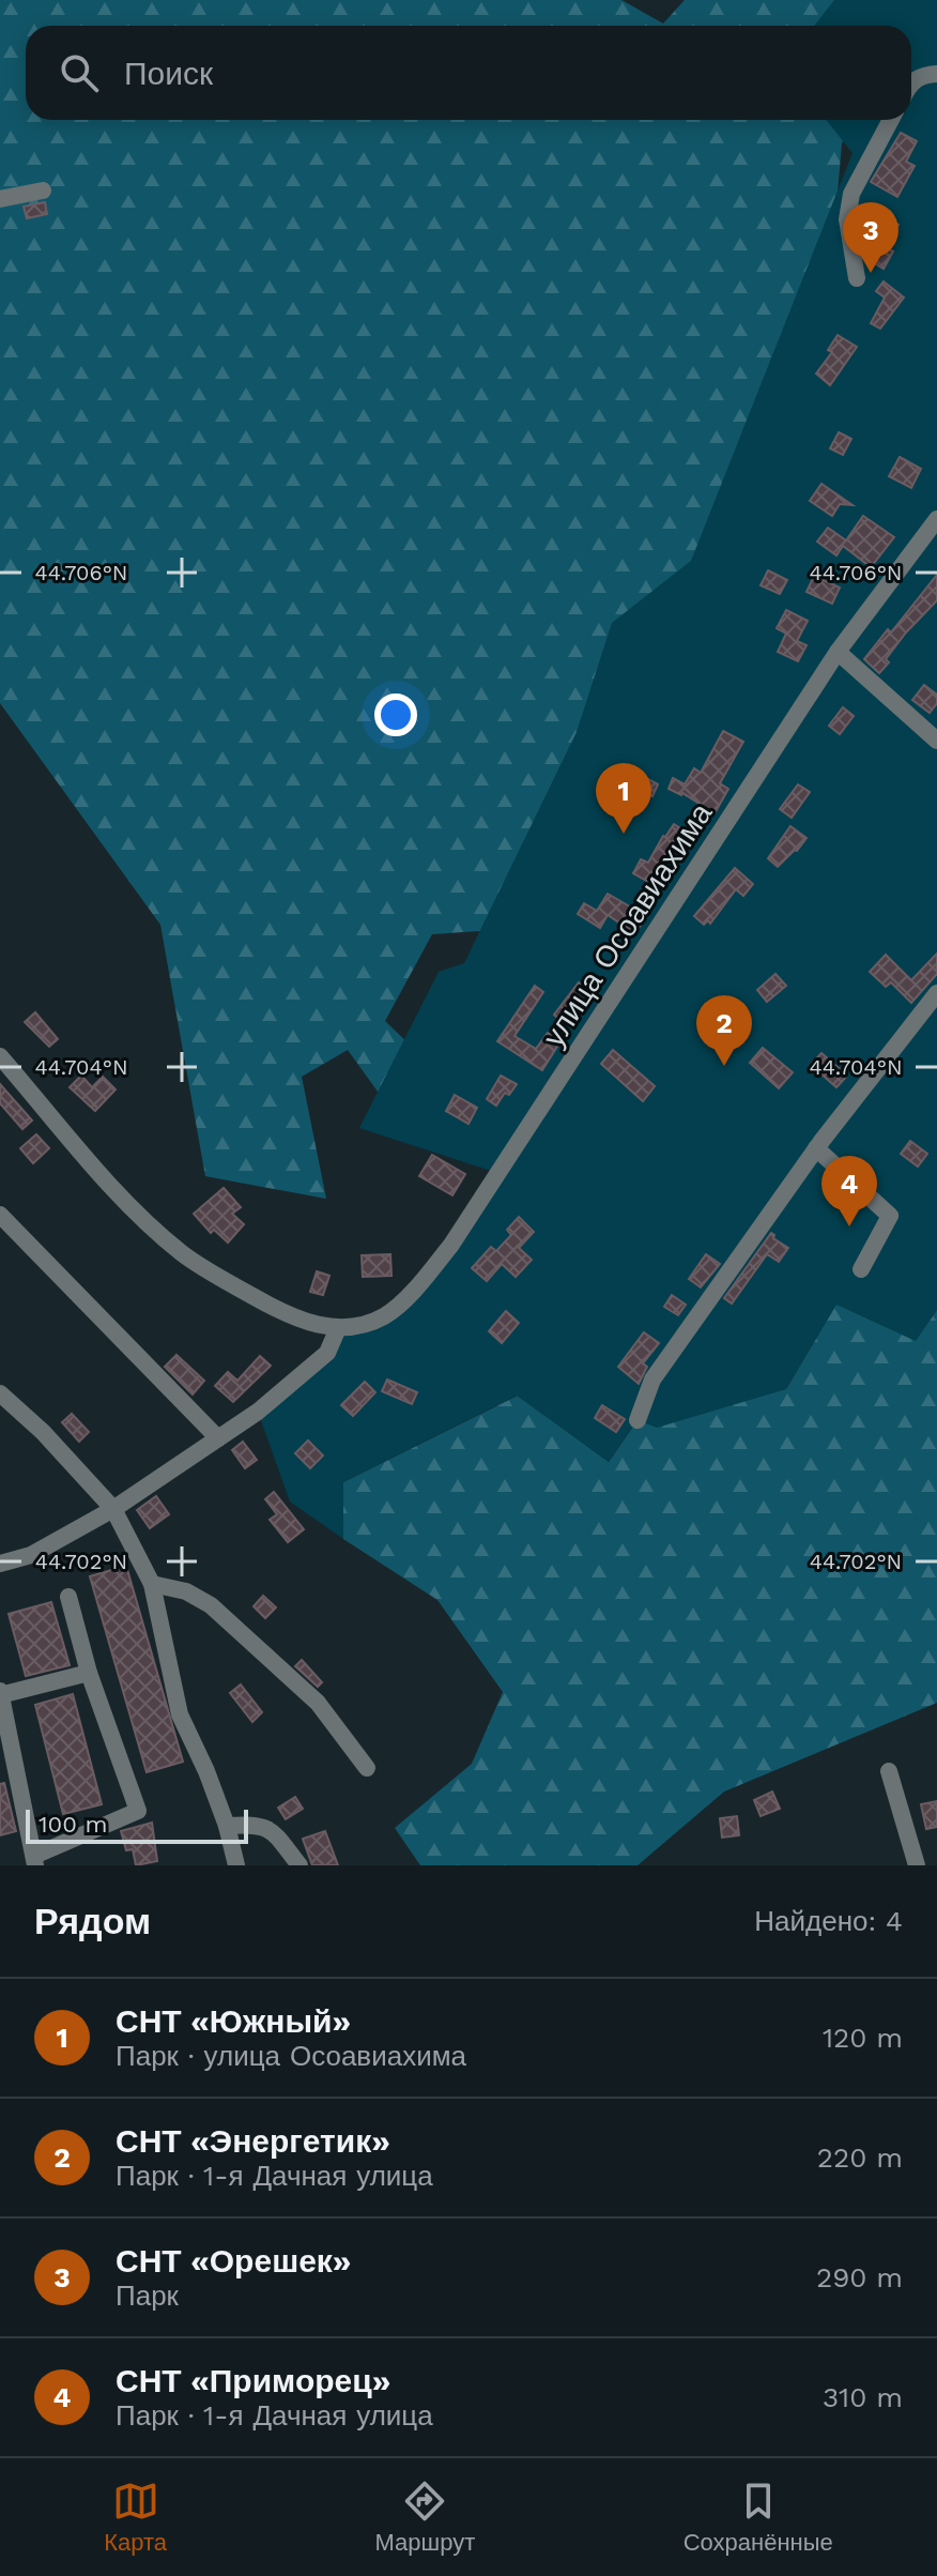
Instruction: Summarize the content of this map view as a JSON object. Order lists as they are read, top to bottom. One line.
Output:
{"streets":{"street":["улица Осоавиахима"]},"scale_bar":"100 m","page":{"search":"Поиск","pins":["3","1","2","4"],"scale":"100 m","heading":["Рядом","Найдено: 4"],"list":[{"mark":"1","name":"СНТ «Южный»","note":"Парк · улица Осоавиахима","value":"120 m"},{"mark":"2","name":"СНТ «Энергетик»","note":"Парк · 1-я Дачная улица","value":"220 m"},{"mark":"3","name":"СНТ «Орешек»","note":"Парк","value":"290 m"},{"mark":"4","name":"СНТ «Приморец»","note":"Парк · 1-я Дачная улица","value":"310 m"}],"nav":["Карта","Маршрут","Сохранённые"]},"coordinates":["44.706°N","44.704°N","44.702°N"]}
